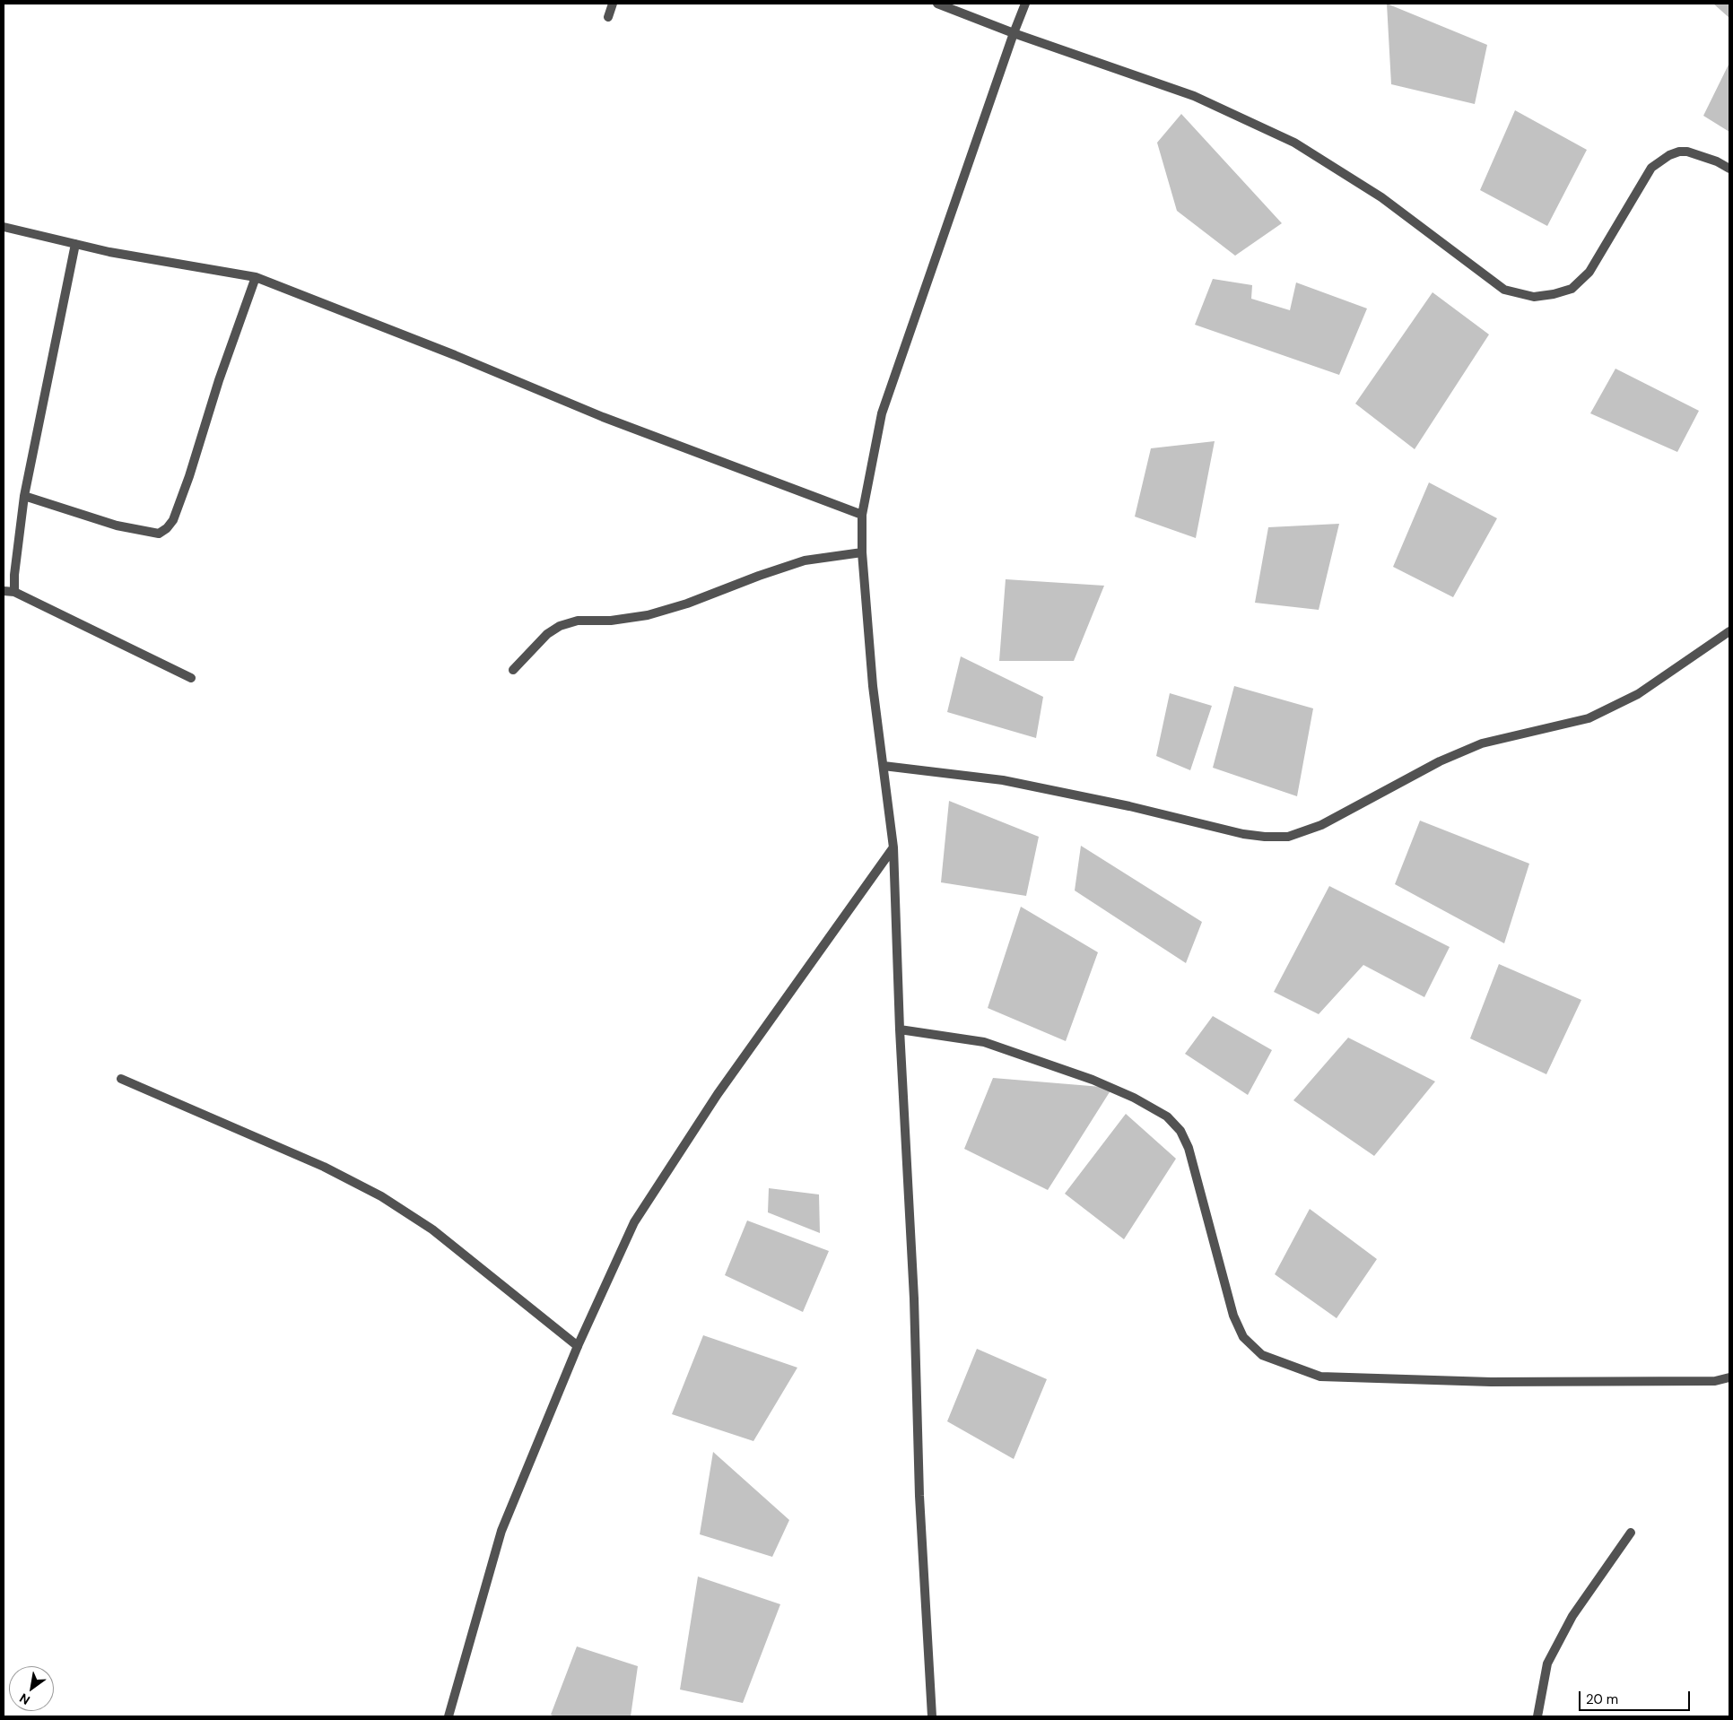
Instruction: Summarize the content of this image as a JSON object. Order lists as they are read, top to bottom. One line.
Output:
{"scale_bar":"20 m","north":"bottom left"}
